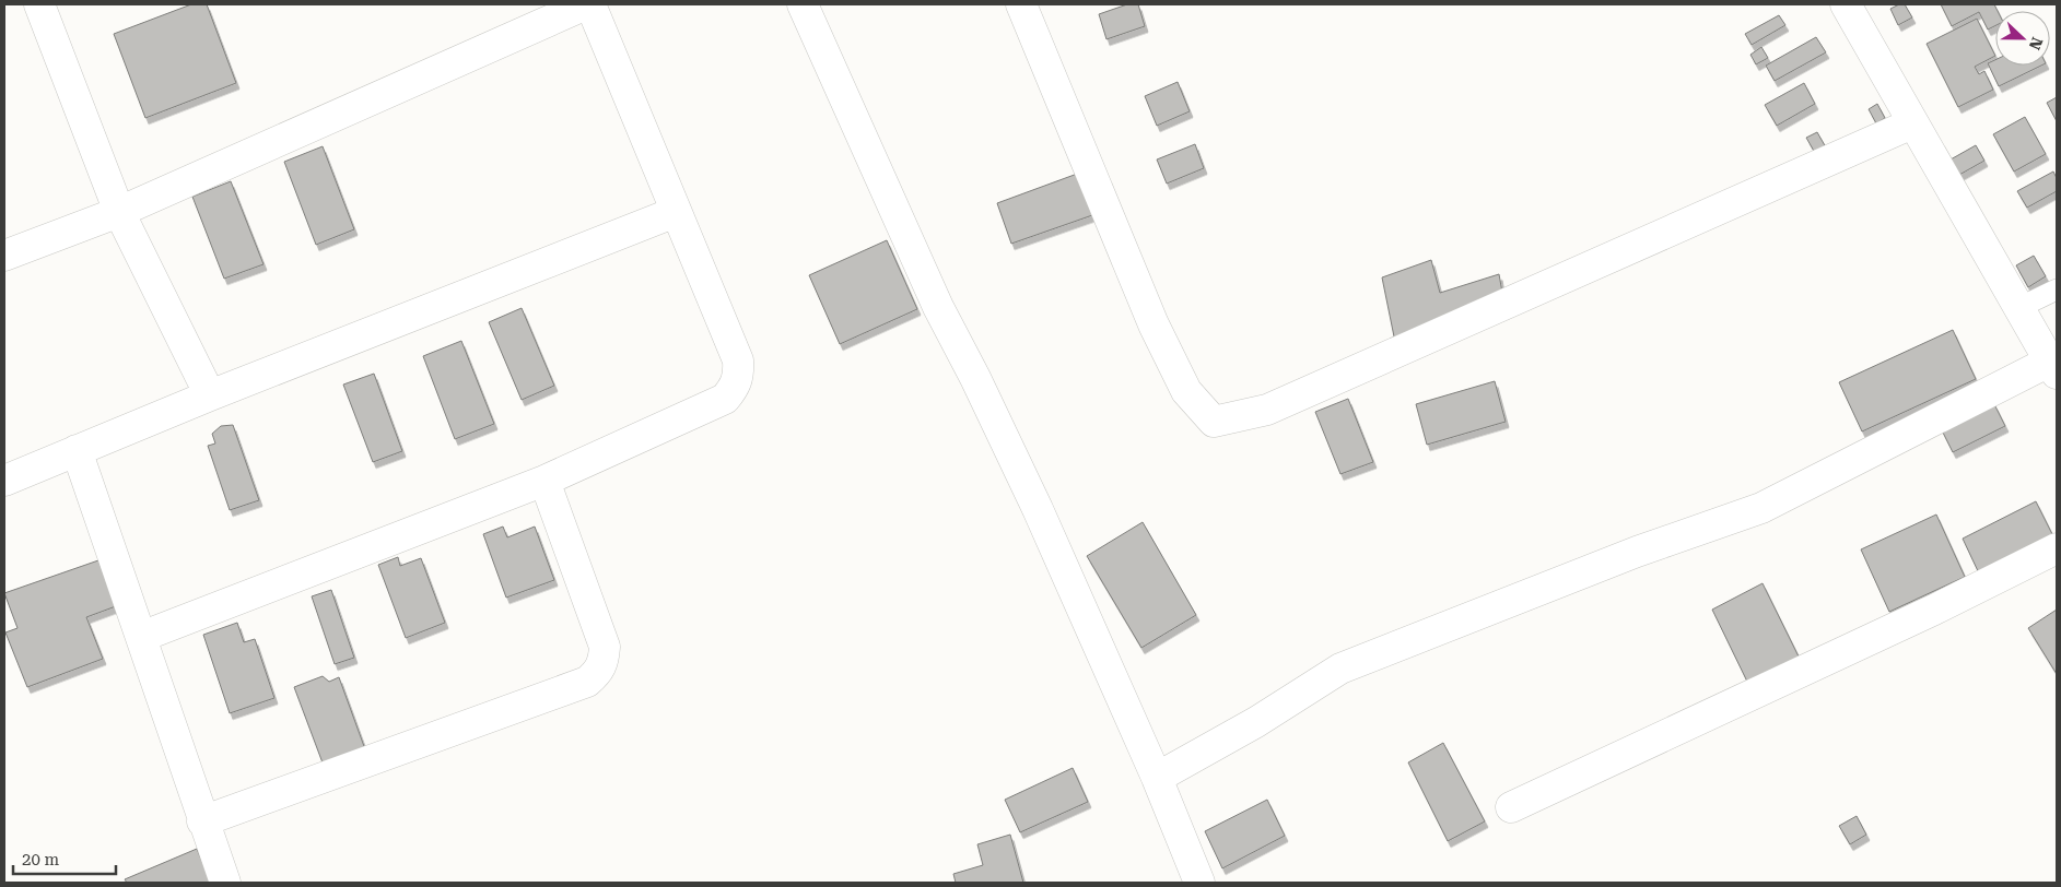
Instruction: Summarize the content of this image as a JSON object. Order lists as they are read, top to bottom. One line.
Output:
{"scale_bar":"20 m","north":"right"}
